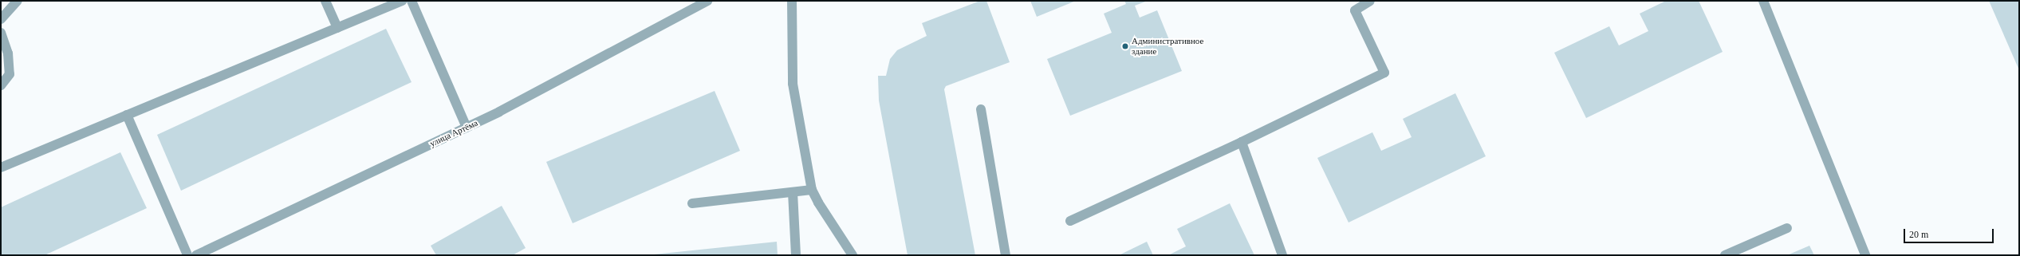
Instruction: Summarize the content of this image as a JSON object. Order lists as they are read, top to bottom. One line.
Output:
{"streets":{"street":["улица Артёма"]},"places":["Административное здание"],"scale_bar":"20 m"}
